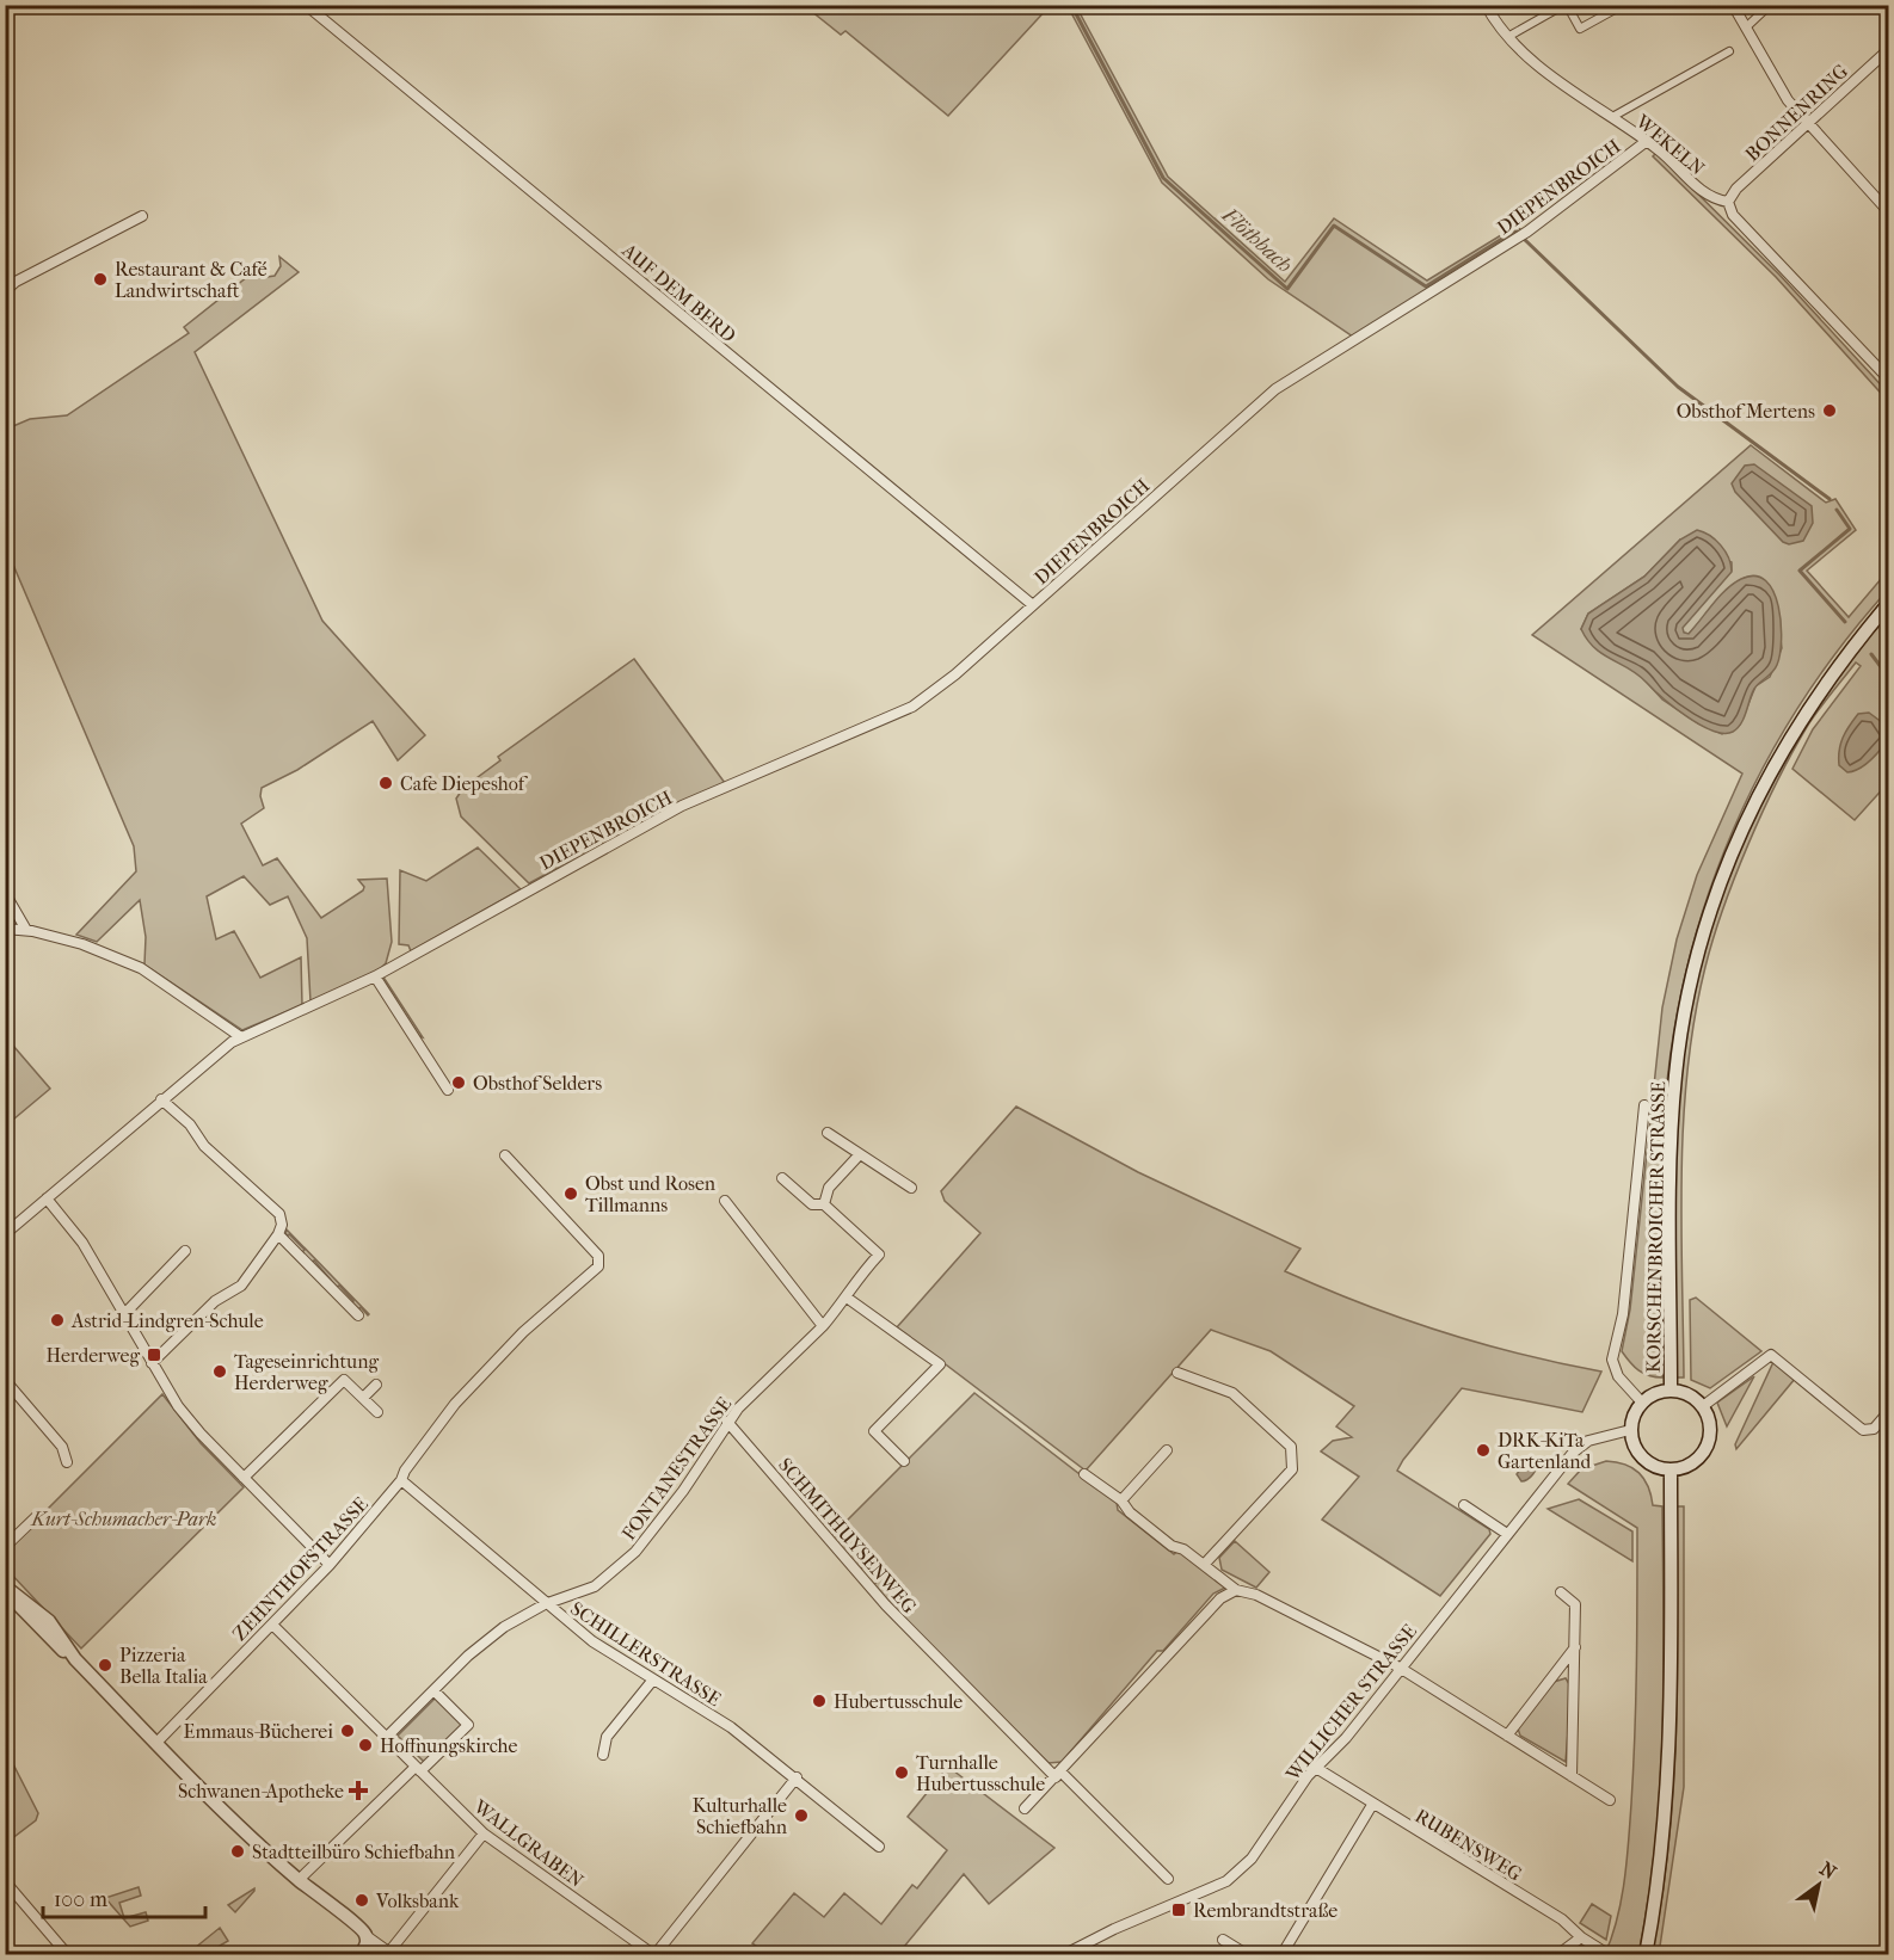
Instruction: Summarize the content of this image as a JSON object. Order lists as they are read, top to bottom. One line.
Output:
{"streets":{"main road":["KORSCHENBROICHER STRASSE"],"street":["BONNENRING","WEKELN","DIEPENBROICH","AUF DEM BERD","FONTANESTRASSE","SCHMITHUYSENWEG","ZEHNTHOFSTRASSE","SCHILLERSTRASSE","WILLICHER STRASSE","WALLGRABEN","RUBENSWEG"]},"crossings":[["BONNENRING","WEKELN"],["WEKELN","DIEPENBROICH"],["DIEPENBROICH","AUF DEM BERD"],["KORSCHENBROICHER STRASSE","WILLICHER STRASSE"],["FONTANESTRASSE","SCHMITHUYSENWEG"],["FONTANESTRASSE","SCHILLERSTRASSE"],["FONTANESTRASSE","WALLGRABEN"],["ZEHNTHOFSTRASSE","SCHILLERSTRASSE"],["ZEHNTHOFSTRASSE","WALLGRABEN"],["WILLICHER STRASSE","RUBENSWEG"]],"water":["Flöthbach"],"parks":["Kurt-Schumacher-Park"],"places":{"other":["Restaurant & Café Landwirtschaft","Obsthof Mertens","Cafe Diepeshof","Obsthof Selders","Obst und Rosen Tillmanns","Astrid-Lindgren-Schule","Tageseinrichtung Herderweg","DRK-KiTa Gartenland","Pizzeria Bella Italia","Hubertusschule","Emmaus-Bücherei","Hoffnungskirche","Turnhalle Hubertusschule","Kulturhalle Schiefbahn","Stadtteilbüro Schiefbahn","Volksbank"],"transit":["Herderweg","Rembrandtstraße"],"health":["Schwanen-Apotheke"]},"scale_bar":"100 m","north":"top right"}
